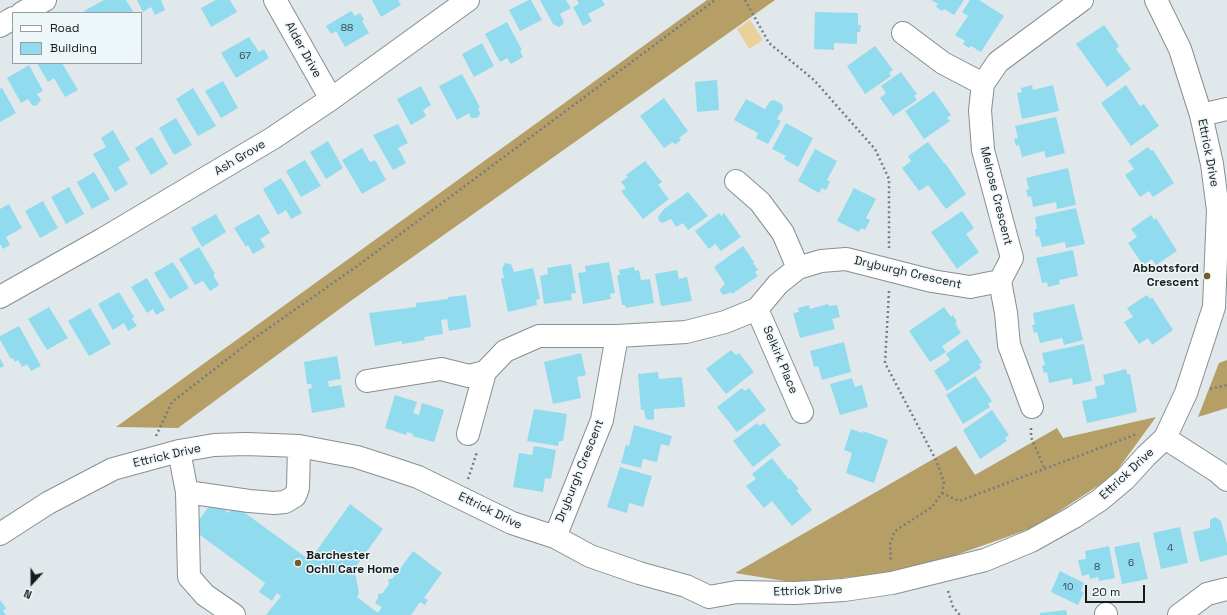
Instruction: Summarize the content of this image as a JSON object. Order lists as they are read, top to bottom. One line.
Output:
{"streets":{"street":["Alder Drive","Ettrick Drive","Ash Grove","Melrose Crescent","Dryburgh Crescent","Selkirk Place"]},"crossings":[["Alder Drive","Ash Grove"],["Ettrick Drive","Dryburgh Crescent"],["Melrose Crescent","Dryburgh Crescent"],["Dryburgh Crescent","Selkirk Place"]],"places":["Abbotsford Crescent","Barchester Ochil Care Home"],"house_numbers":["88","67","4","6","8","10"],"legend":["Road","Building"],"scale_bar":"20 m","north":"bottom"}
